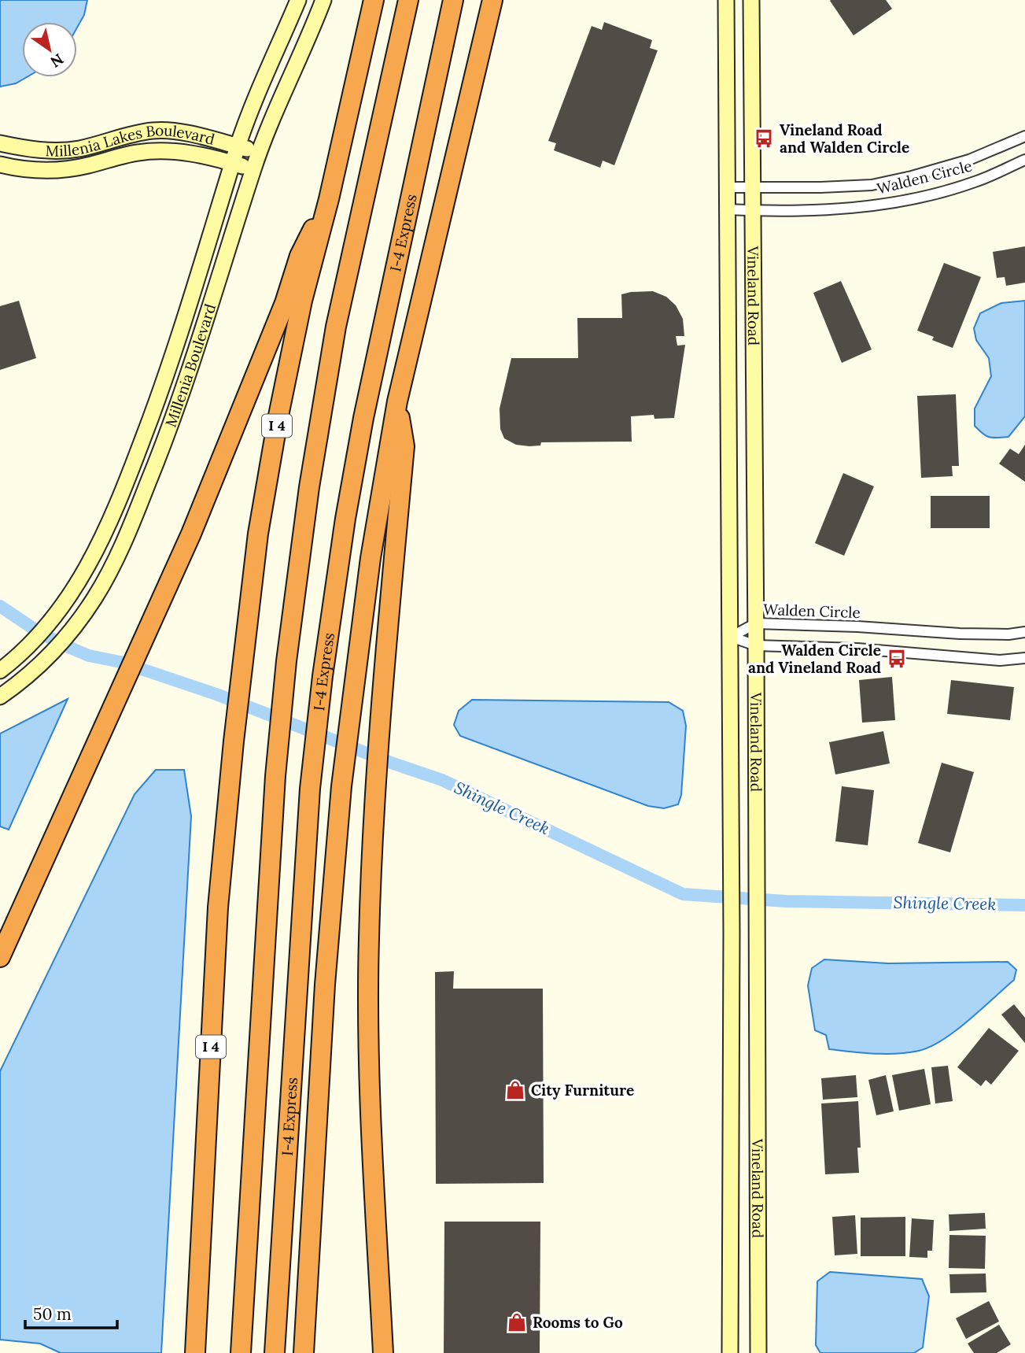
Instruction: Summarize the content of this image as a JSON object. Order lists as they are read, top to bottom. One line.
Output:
{"streets":{"highway":["I-4 Express","I 4"],"street":["Millenia Lakes Boulevard","Walden Circle","Vineland Road","Millenia Boulevard"]},"crossings":[["Millenia Lakes Boulevard","Millenia Boulevard"],["Walden Circle","Vineland Road"]],"water":["Shingle Creek"],"places":{"bus stop":["Vineland Road and Walden Circle","Walden Circle and Vineland Road"],"shop":["City Furniture","Rooms to Go"]},"scale_bar":"50 m","north":"bottom right"}
